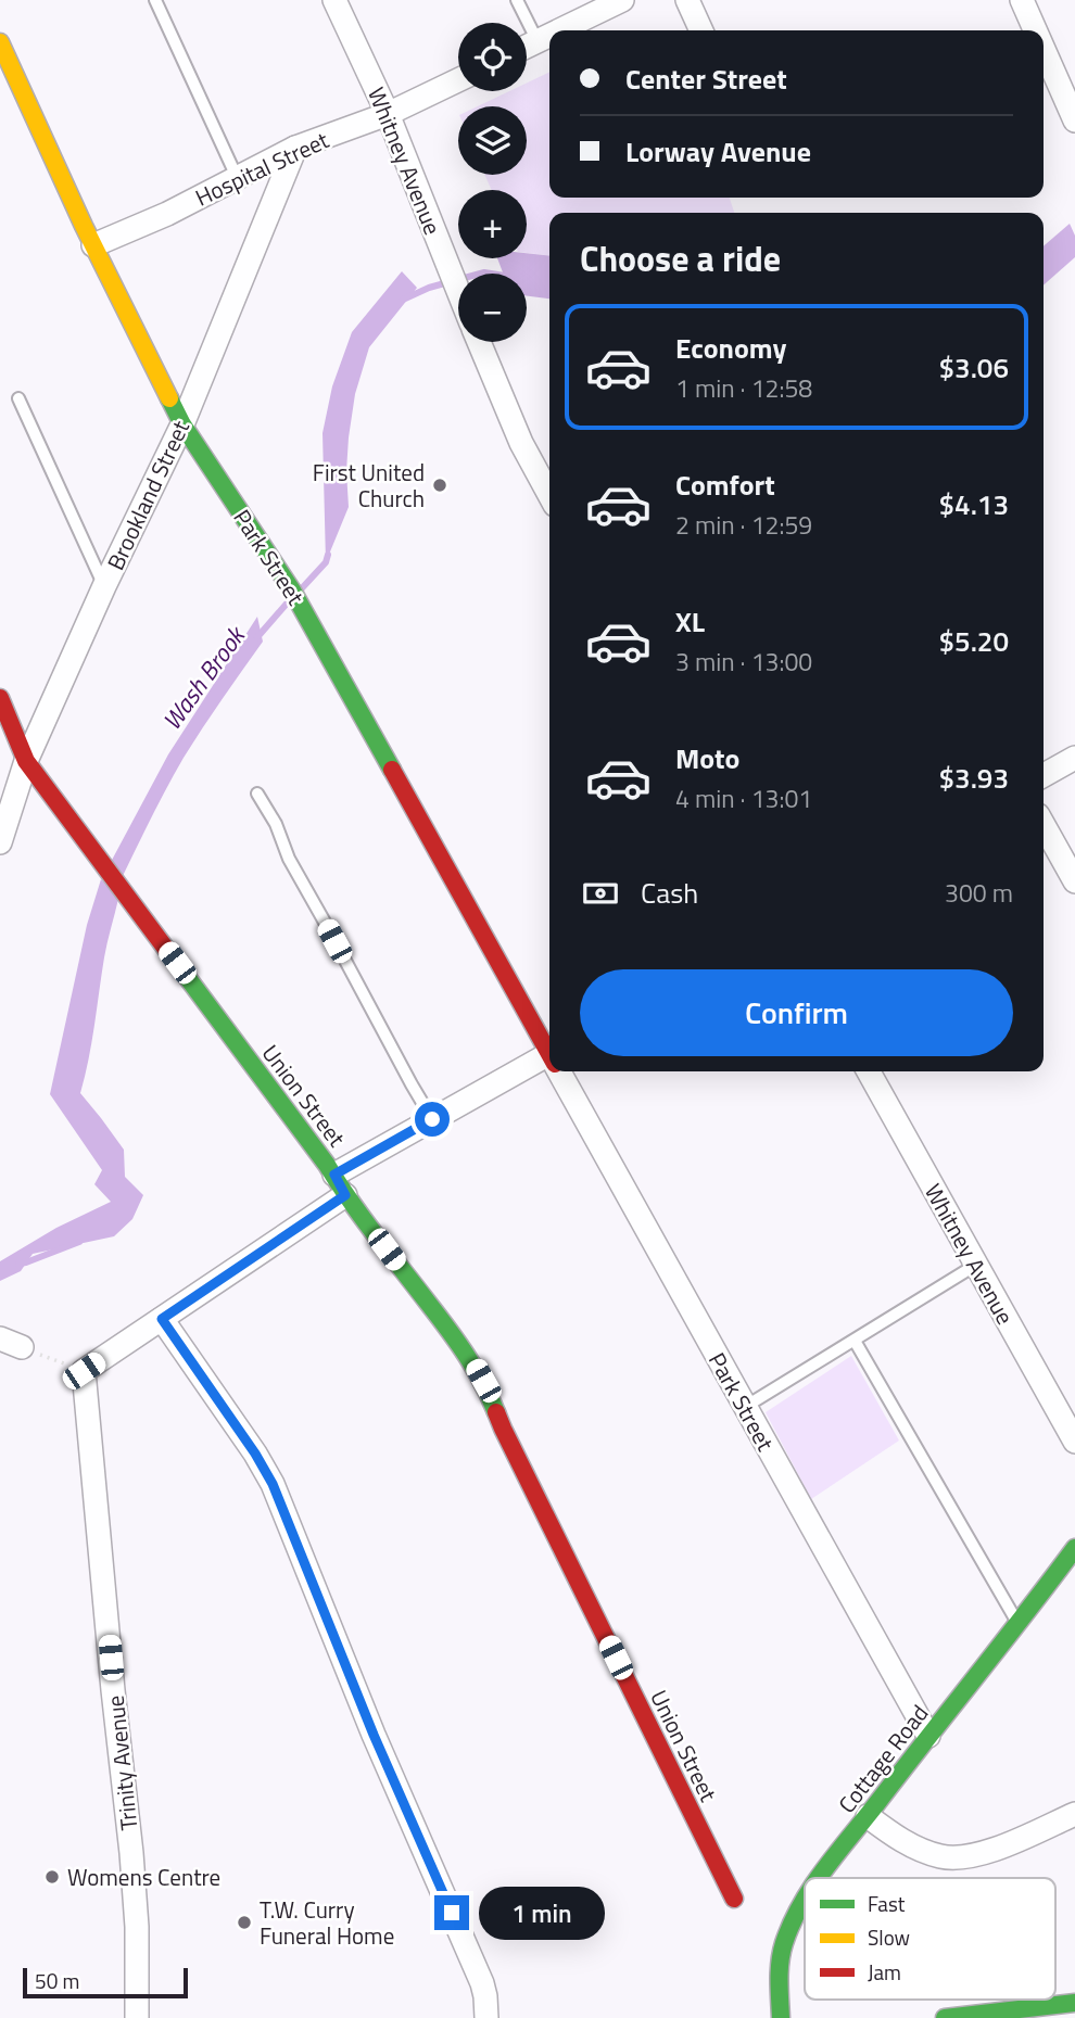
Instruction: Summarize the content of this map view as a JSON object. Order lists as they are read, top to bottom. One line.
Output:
{"streets":{"street":["Whitney Avenue","Hospital Street","Brookland Street","Park Street","Union Street","Cottage Road","Trinity Avenue"]},"crossings":[["Whitney Avenue","Hospital Street"],["Hospital Street","Brookland Street"],["Hospital Street","Park Street"],["Brookland Street","Park Street"],["Brookland Street","Union Street"],["Park Street","Cottage Road"]],"water":["Wash Brook"],"places":["First United Church","Womens Centre","T.W. Curry Funeral Home"],"legend":["Fast","Slow","Jam"],"scale_bar":"50 m","page":{"map_buttons":["+","−"],"banner":["Center Street","Lorway Avenue"],"heading":"Choose a ride","list":[{"name":"Economy","note":"1 min · 12:58","value":"$3.06"},{"name":"Comfort","note":"2 min · 12:59","value":"$4.13"},{"name":"XL","note":"3 min · 13:00","value":"$5.20"},{"name":"Moto","note":"4 min · 13:01","value":"$3.93"}],"pay":["Cash","300 m"],"buttons":"Confirm","bubble":"1 min","scale":"50 m"}}
